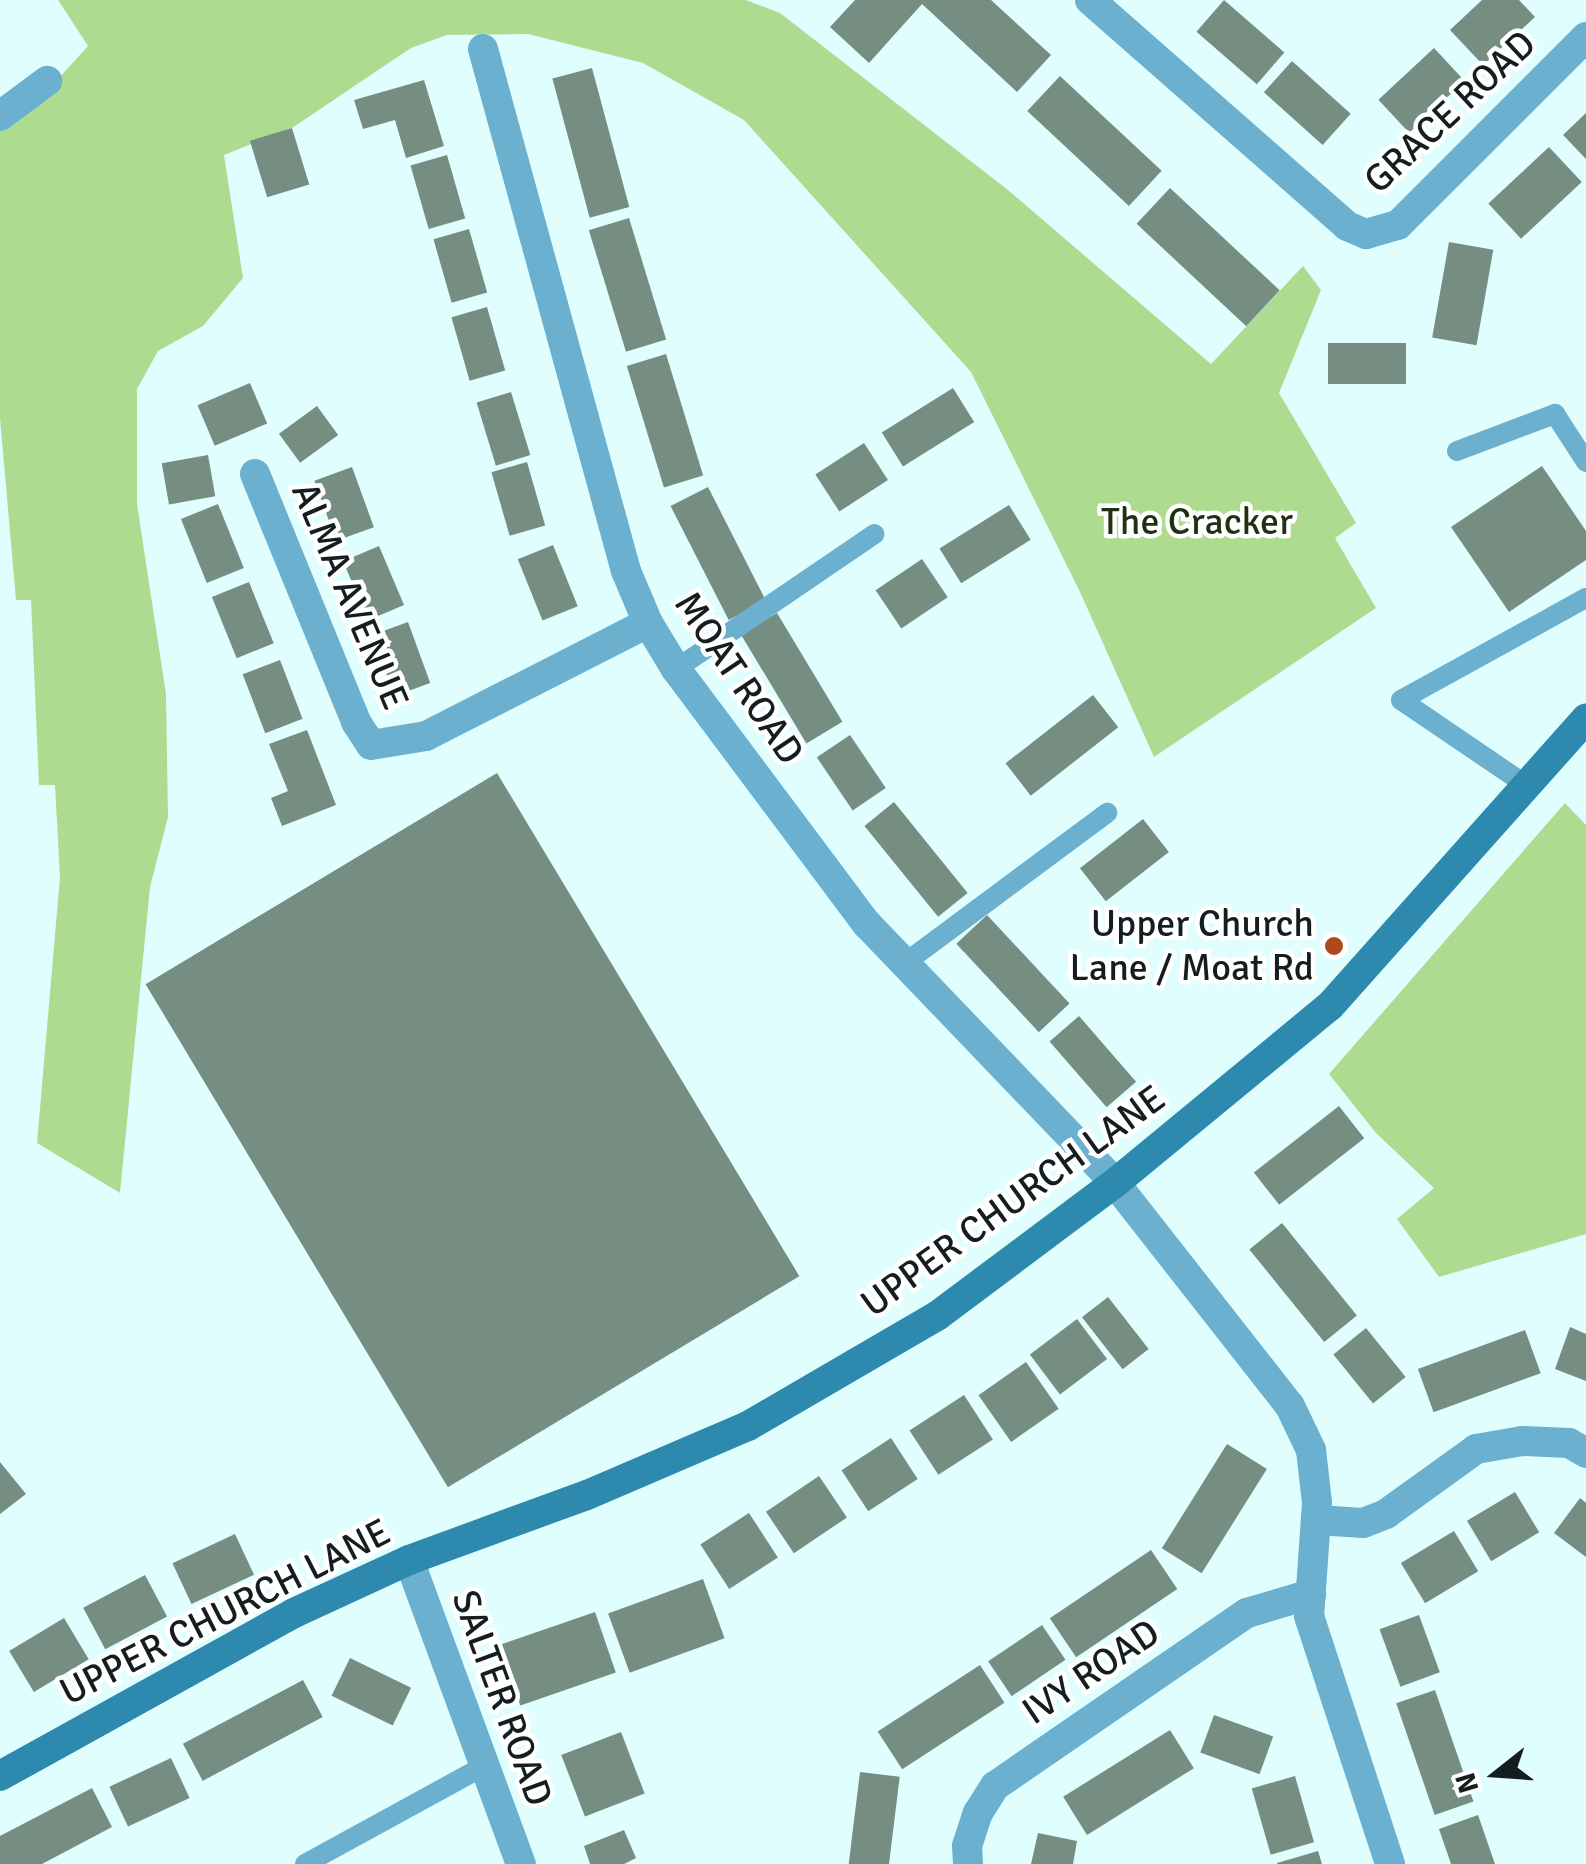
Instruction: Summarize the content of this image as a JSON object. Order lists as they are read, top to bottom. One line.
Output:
{"streets":{"main road":["UPPER CHURCH LANE"],"street":["GRACE ROAD","ALMA AVENUE","MOAT ROAD","IVY ROAD","SALTER ROAD"]},"crossings":[["ALMA AVENUE","MOAT ROAD"],["MOAT ROAD","UPPER CHURCH LANE"],["MOAT ROAD","IVY ROAD"],["UPPER CHURCH LANE","SALTER ROAD"]],"parks":["The Cracker"],"places":["Upper Church Lane / Moat Rd"],"north":"left"}
